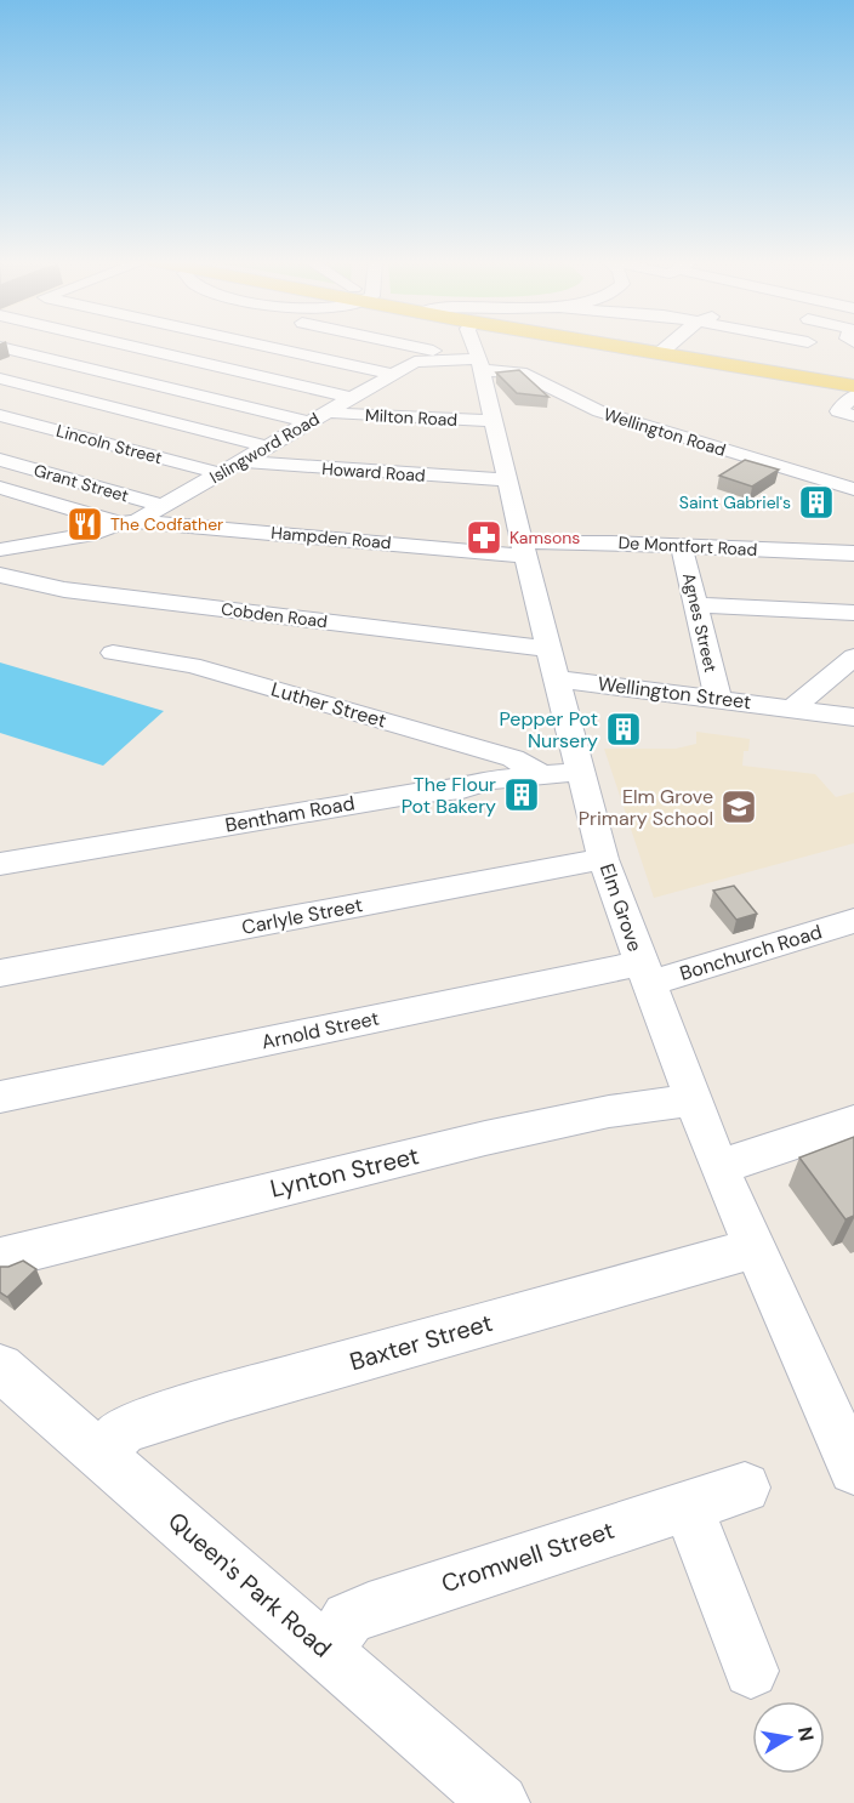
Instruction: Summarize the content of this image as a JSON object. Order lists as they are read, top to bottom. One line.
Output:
{"streets":{"street":["Milton Road","Wellington Road","Lincoln Street","Islingword Road","Howard Road","Grant Street","Hampden Road","De Montfort Road","Cobden Road","Agnes Street","Wellington Street","Luther Street","Bentham Road","Elm Grove","Carlyle Street","Bonchurch Road","Arnold Street","Lynton Street","Baxter Street","Cromwell Street","Queen's Park Road"]},"crossings":[["Milton Road","Islingword Road"],["Milton Road","Elm Grove"],["Wellington Road","Islingword Road"],["Wellington Road","Elm Grove"],["Lincoln Street","Islingword Road"],["Islingword Road","Howard Road"],["Islingword Road","Grant Street"],["Islingword Road","Hampden Road"],["Islingword Road","Elm Grove"],["Howard Road","Elm Grove"],["Hampden Road","De Montfort Road"],["Hampden Road","Elm Grove"],["De Montfort Road","Agnes Street"],["De Montfort Road","Elm Grove"],["Cobden Road","Wellington Street"],["Cobden Road","Elm Grove"],["Agnes Street","Wellington Street"],["Wellington Street","Elm Grove"],["Luther Street","Bentham Road"],["Bentham Road","Elm Grove"],["Elm Grove","Carlyle Street"],["Elm Grove","Bonchurch Road"],["Elm Grove","Arnold Street"],["Elm Grove","Lynton Street"],["Elm Grove","Baxter Street"],["Bonchurch Road","Arnold Street"],["Baxter Street","Queen's Park Road"],["Cromwell Street","Queen's Park Road"]],"places":{"building":["Saint Gabriel's","Pepper Pot Nursery","The Flour Pot Bakery"],"restaurant":["The Codfather"],"pharmacy":["Kamsons"],"school or university":["Elm Grove Primary School"]},"north":"right"}
